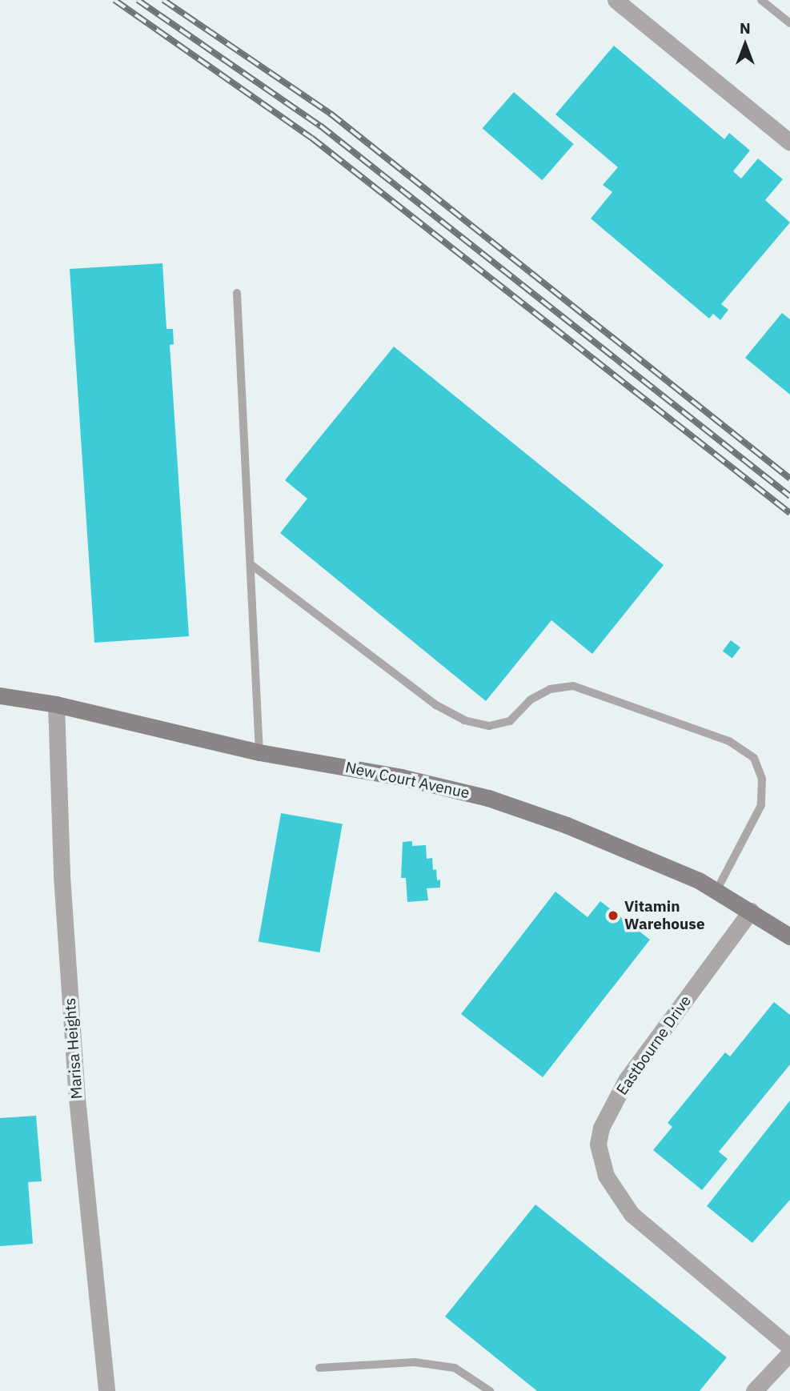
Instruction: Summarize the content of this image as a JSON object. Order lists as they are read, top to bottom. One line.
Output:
{"streets":{"main road":["New Court Avenue"],"street":["Eastbourne Drive","Marisa Heights"]},"crossings":[["New Court Avenue","Eastbourne Drive"],["New Court Avenue","Marisa Heights"]],"places":["Vitamin Warehouse"],"north":"top"}
